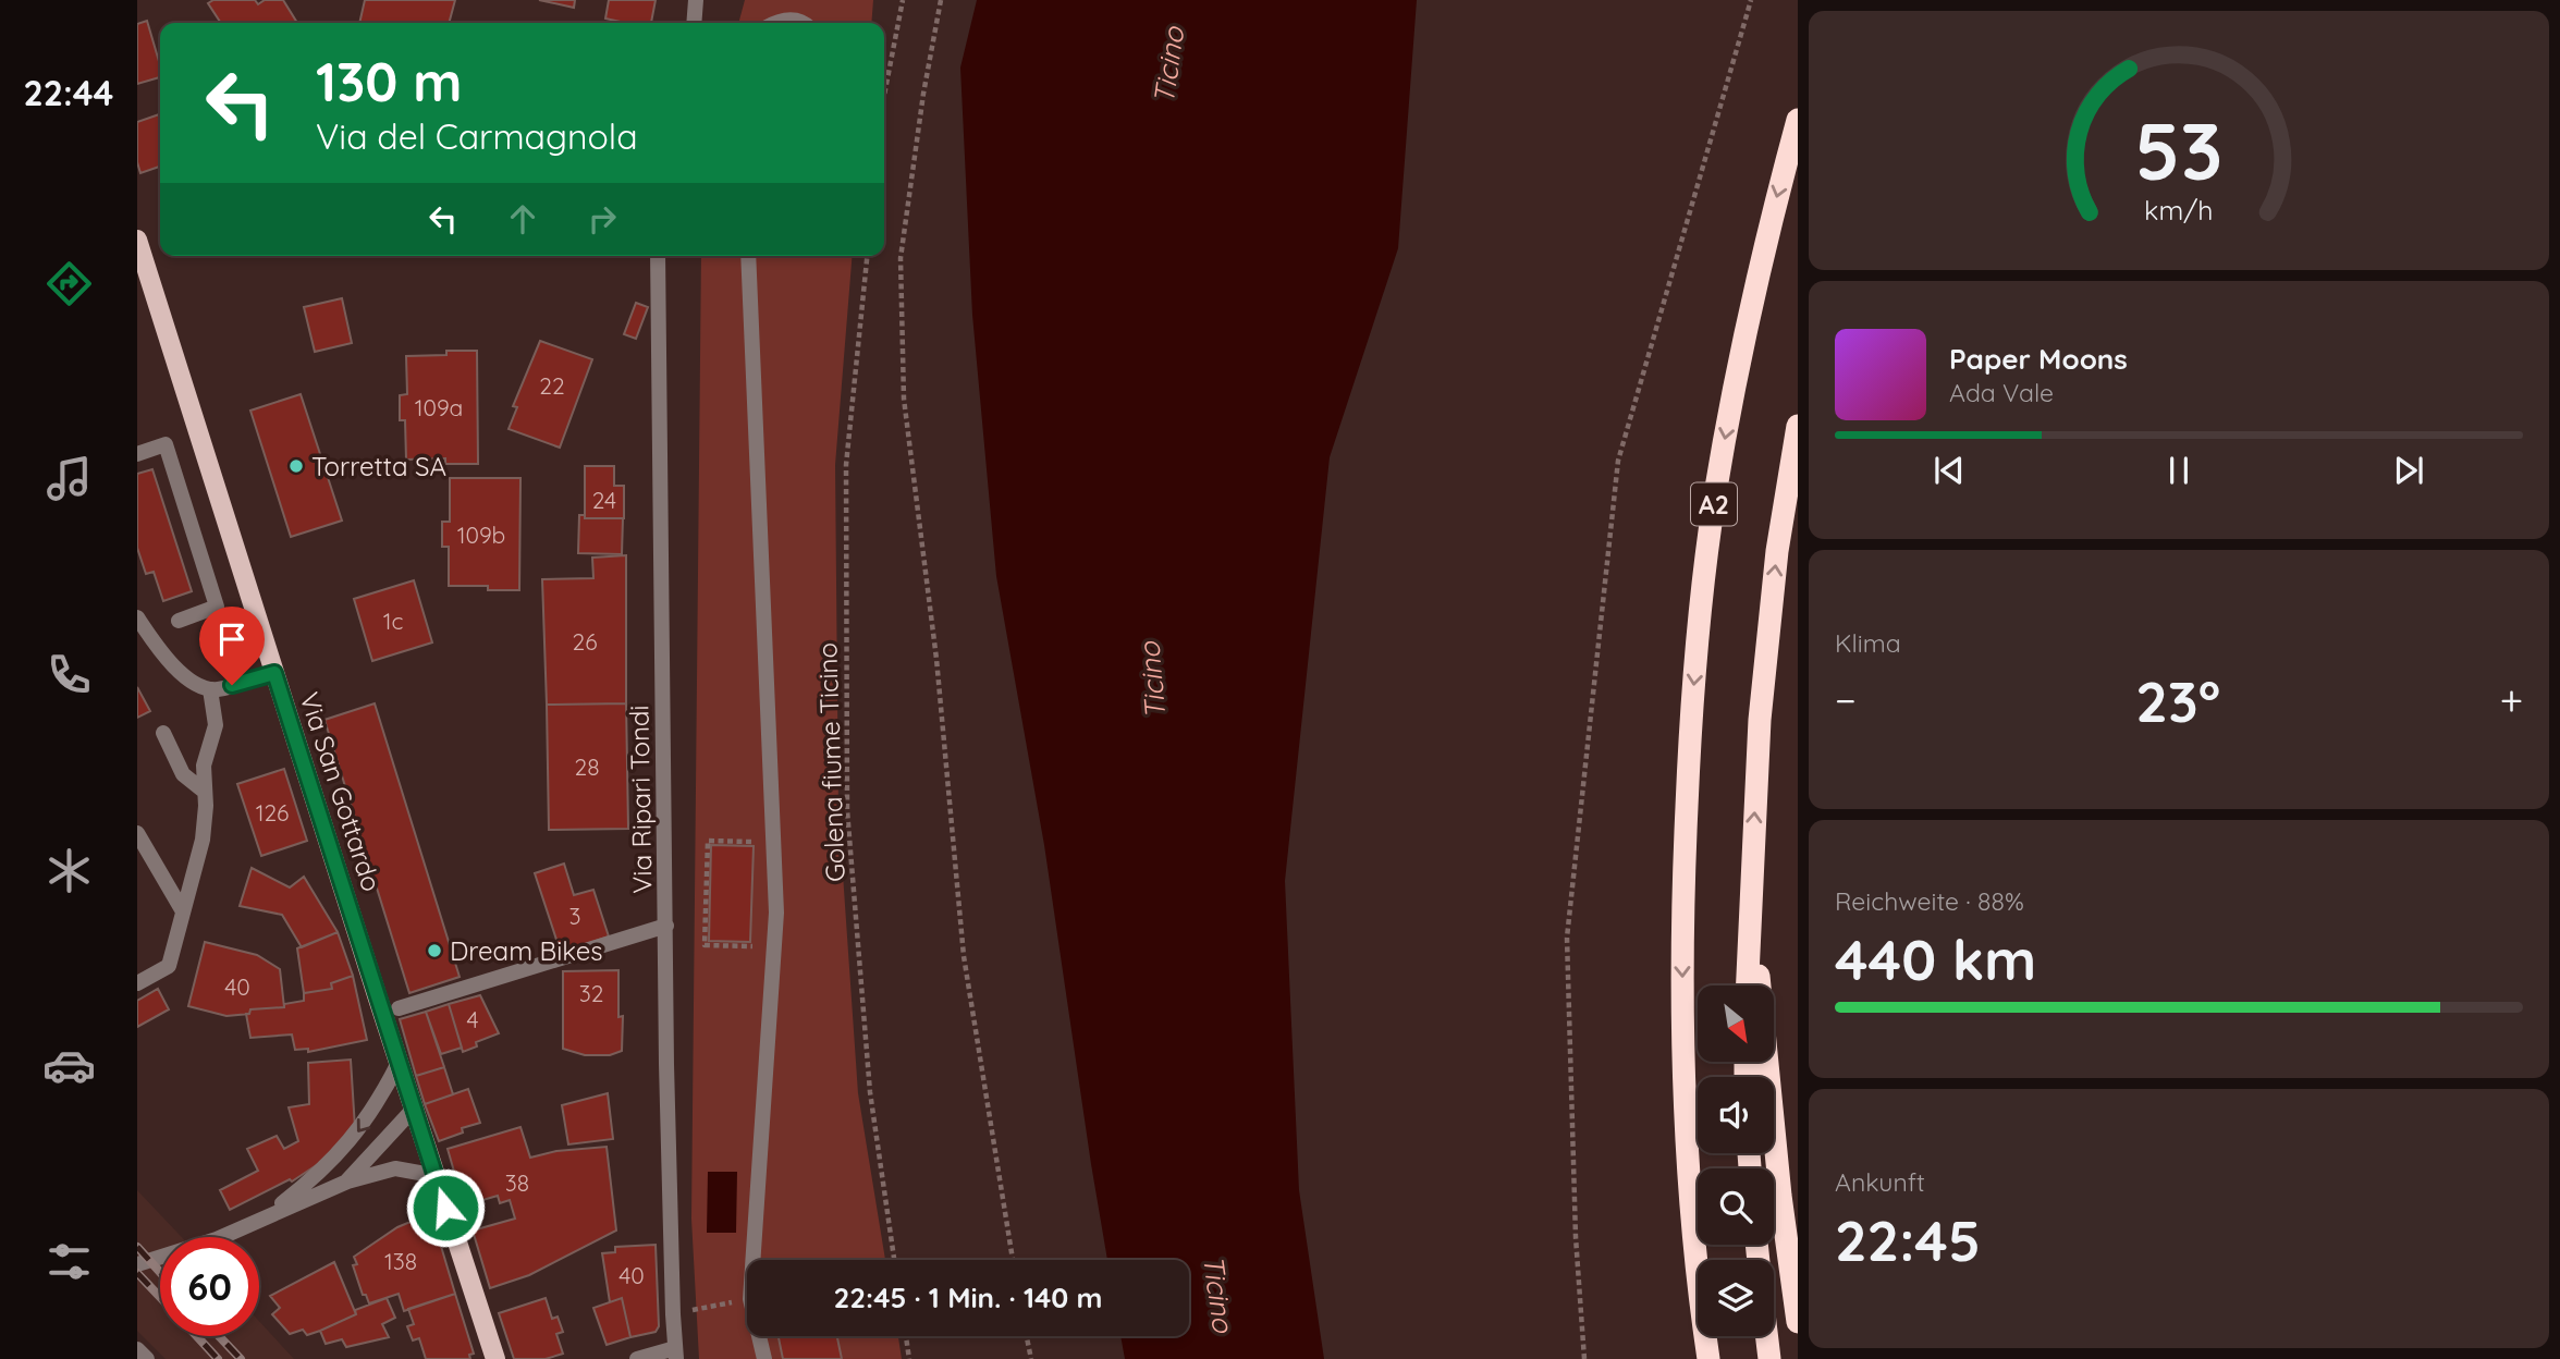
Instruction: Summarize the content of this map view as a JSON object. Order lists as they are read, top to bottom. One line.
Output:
{"streets":{"highway":["A2"],"main road":["Via San Gottardo"],"street":["Via Ripari Tondi"],"path":["Golena fiume Ticino"]},"water":["Ticino"],"places":["Torretta SA","Dream Bikes"],"house_numbers":["22","109a","24","109b","1c","26","28","126","3","40","32","4","38","138","40"],"north":"bottom right","page":{"tabs":"22:44","turn":["130 m","Via del Carmagnola"],"song":["Paper Moons","Ada Vale"],"tile":["Klima",["Reichweite · 88%","440 km"],["Ankunft","22:45"]],"heat":["−","23°","+"],"limit":"60","trip":"22:45 · 1 Min. · 140 m","gauge":["53","km/h"]}}
